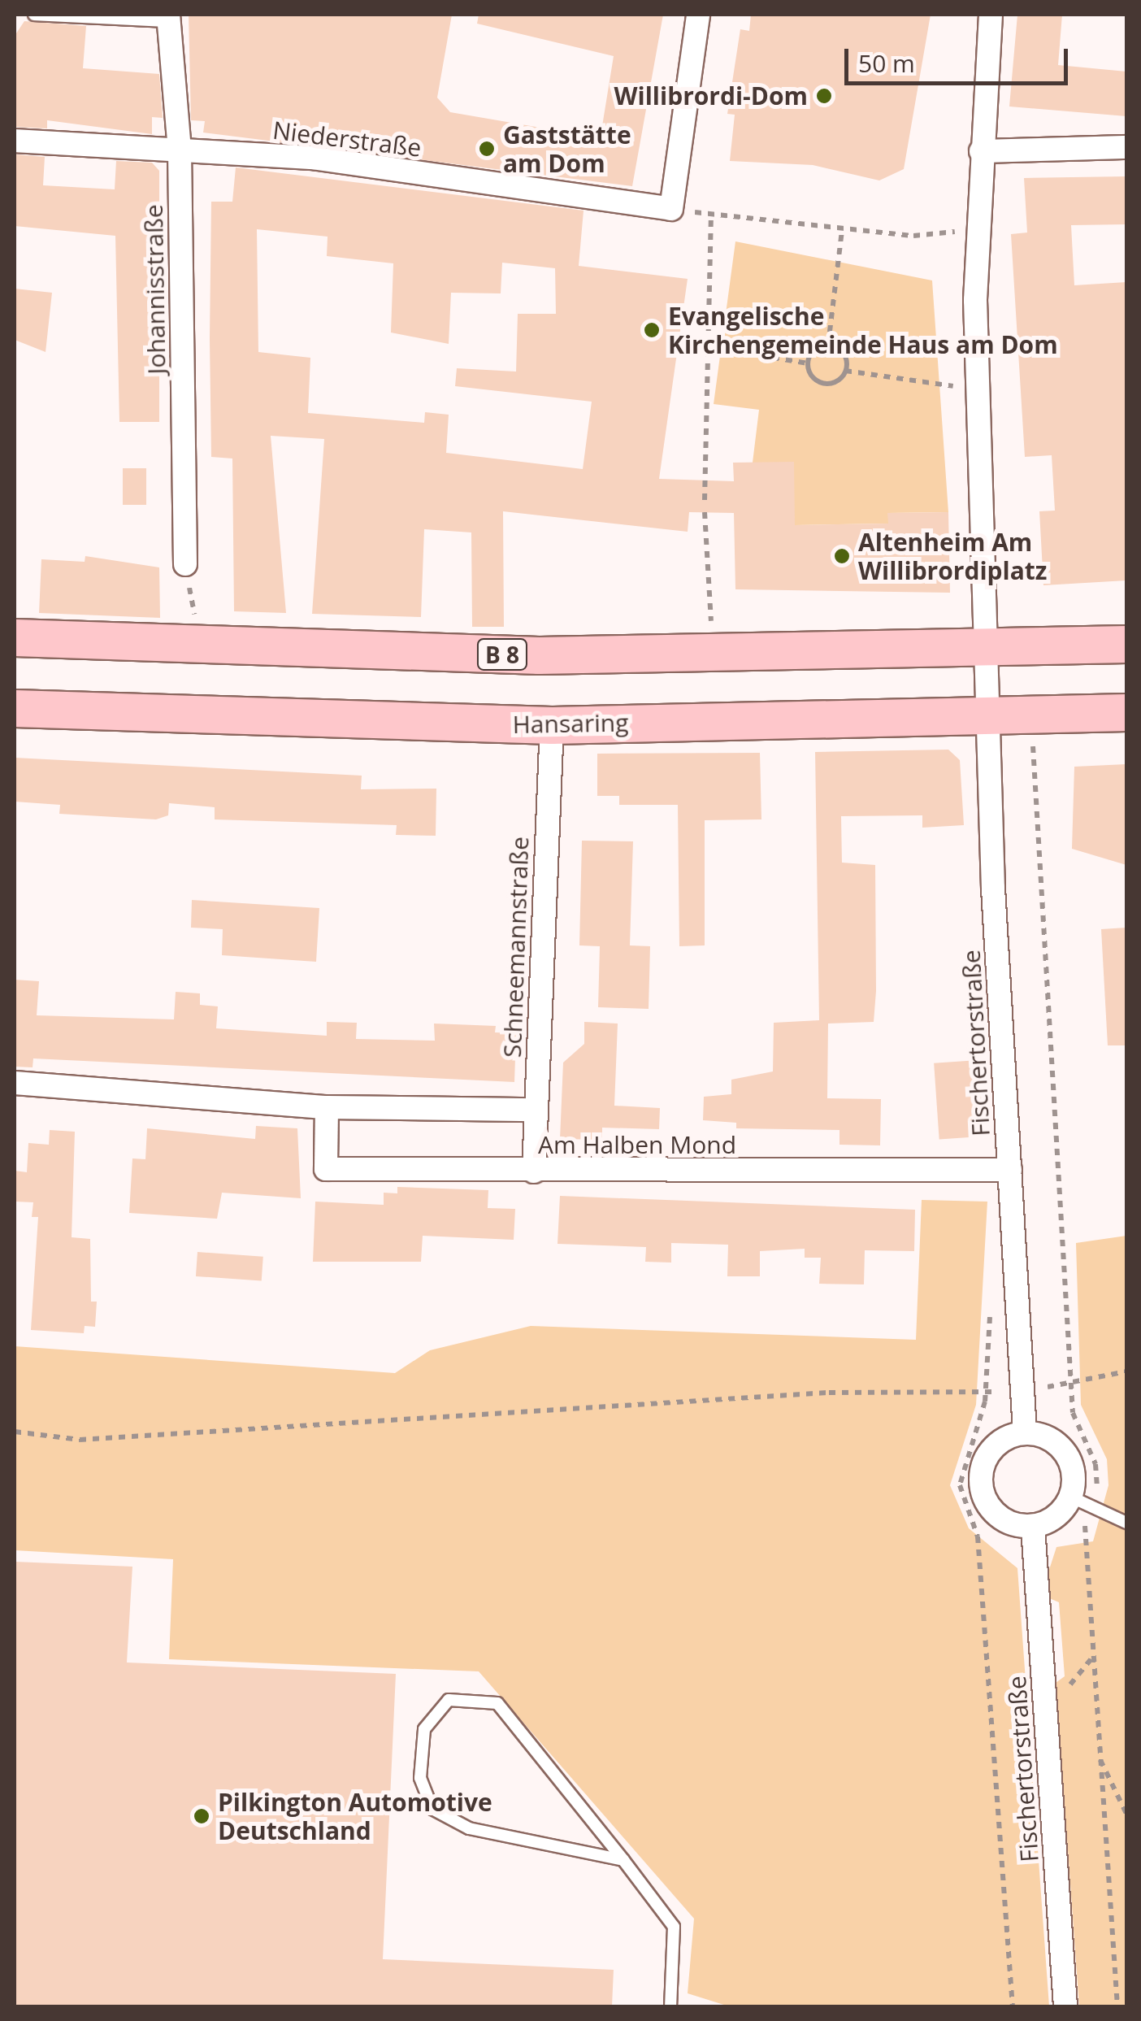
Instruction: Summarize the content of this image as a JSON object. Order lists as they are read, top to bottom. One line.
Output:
{"streets":{"main road":["B 8","Hansaring"],"street":["Niederstraße","Johannisstraße","Schneemannstraße","Fischertorstraße","Am Halben Mond"]},"crossings":[["Niederstraße","Johannisstraße"],["B 8","Fischertorstraße"],["Hansaring","Schneemannstraße"],["Hansaring","Fischertorstraße"],["Schneemannstraße","Am Halben Mond"],["Fischertorstraße","Am Halben Mond"]],"places":["Willibrordi-Dom","Gaststätte am Dom","Evangelische Kirchengemeinde Haus am Dom","Altenheim Am Willibrordiplatz","Pilkington Automotive Deutschland"],"scale_bar":"50 m"}
